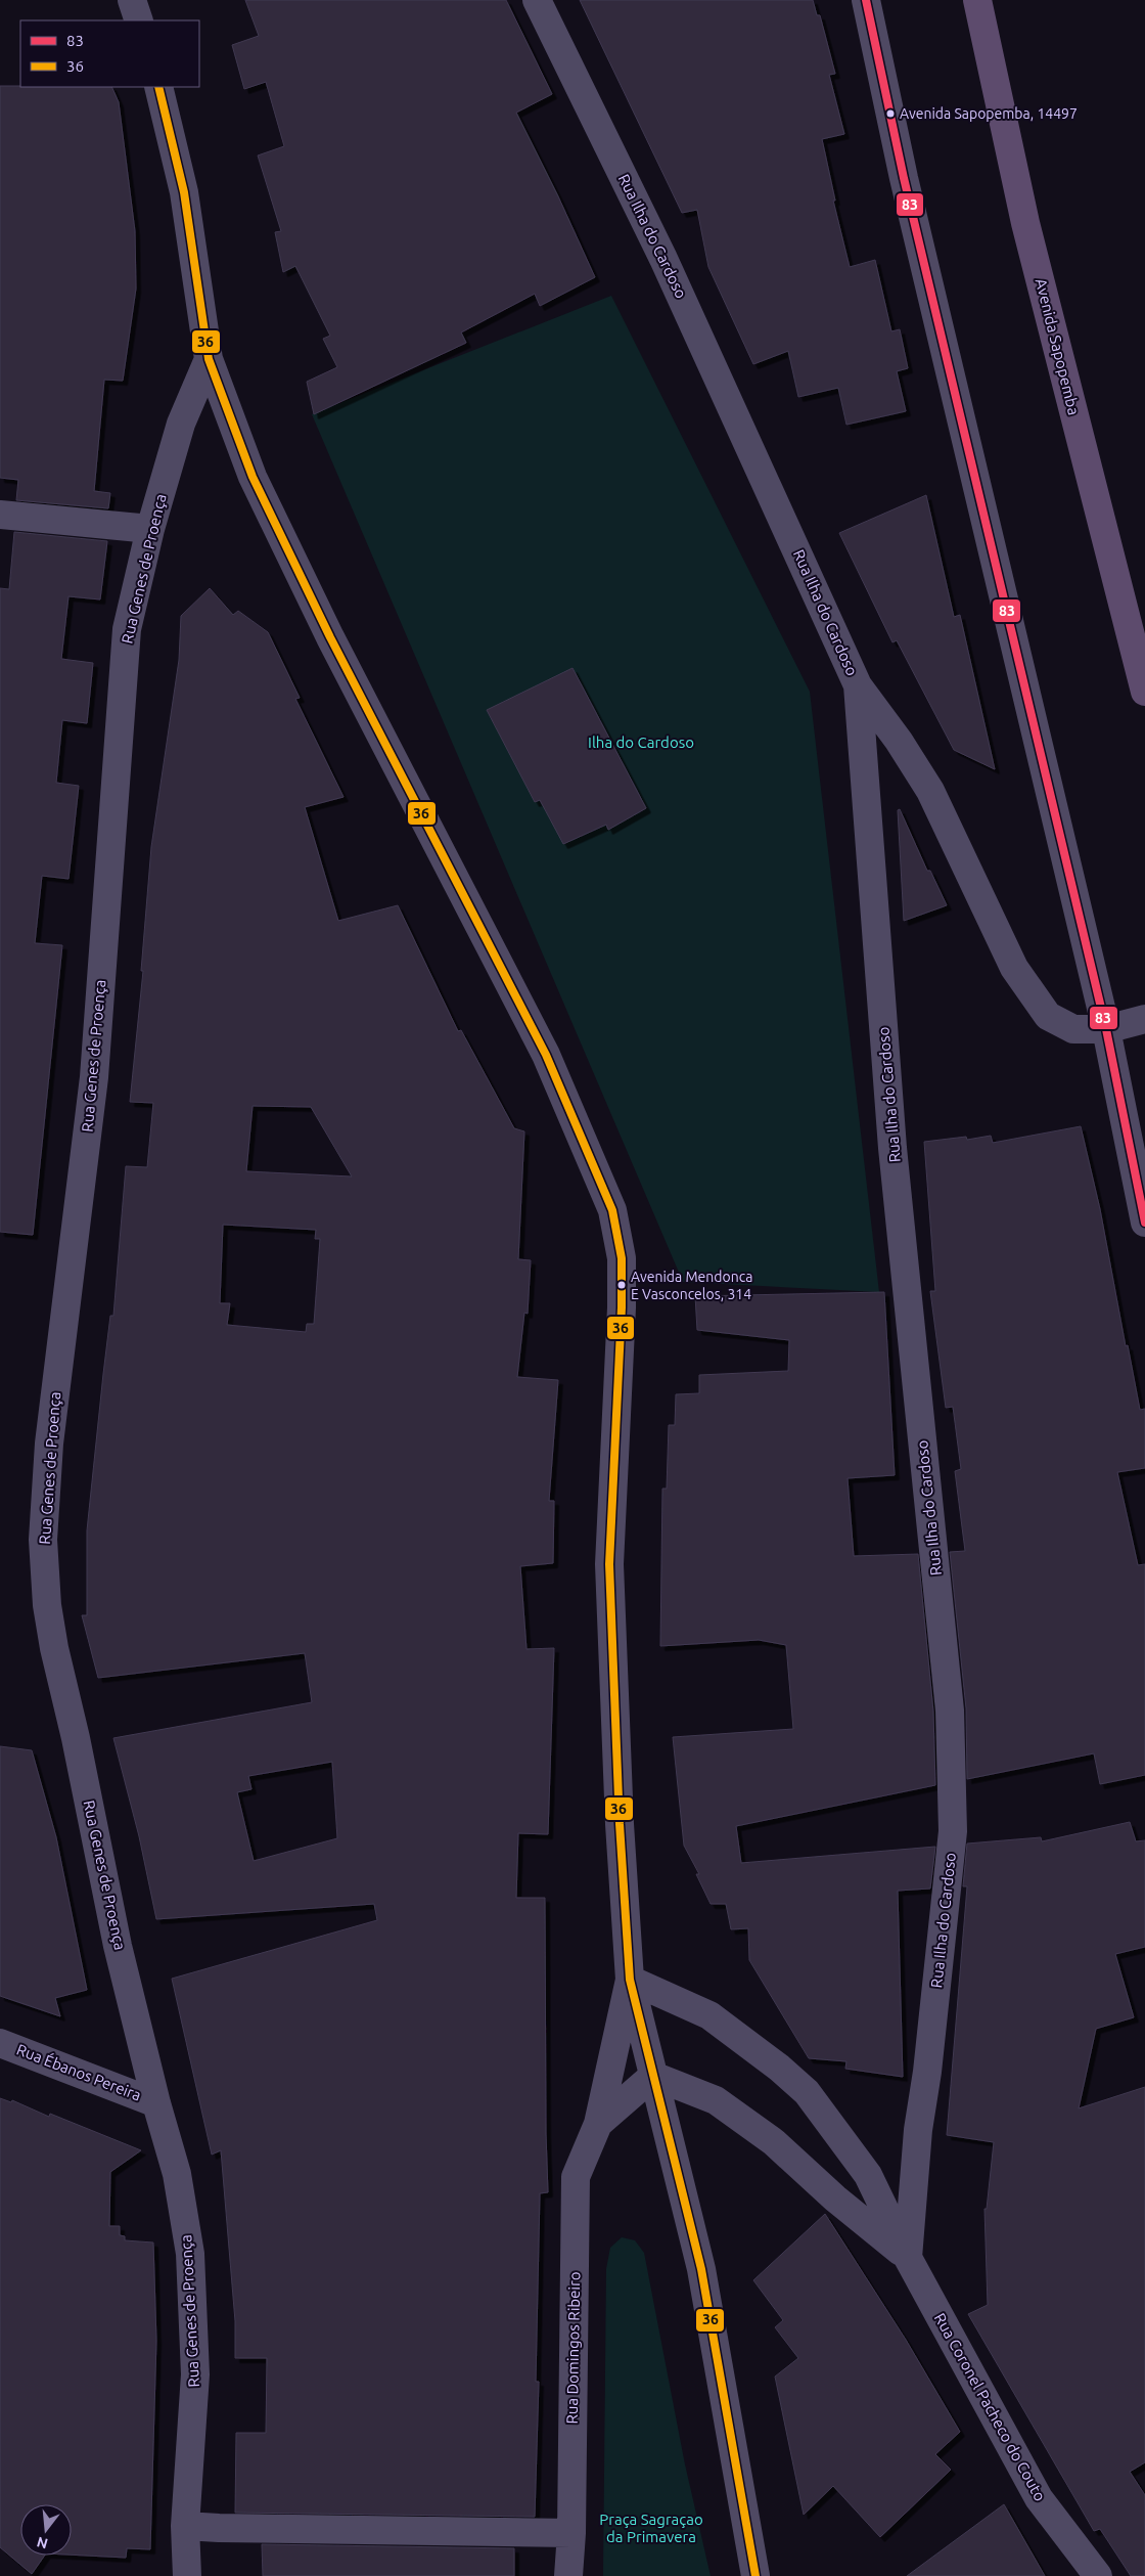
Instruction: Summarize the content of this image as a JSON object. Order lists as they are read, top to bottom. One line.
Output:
{"streets":{"main road":["Avenida Sapopemba"],"street":["Rua Ilha do Cardoso","Rua Genes de Proença","Rua Ébanos Pereira","Rua Domingos Ribeiro","Rua Coronel Pacheco do Couto"]},"crossings":[["Rua Ilha do Cardoso","Rua Coronel Pacheco do Couto"],["Rua Genes de Proença","Rua Ébanos Pereira"],["Rua Domingos Ribeiro","Rua Coronel Pacheco do Couto"]],"parks":["Ilha do Cardoso","Praça Sagraçao da Primavera"],"places":["Avenida Sapopemba, 14497","Avenida Mendonca E Vasconcelos, 314"],"lines":["transit line 83","transit line 36"],"legend":["83","36"],"north":"bottom"}
